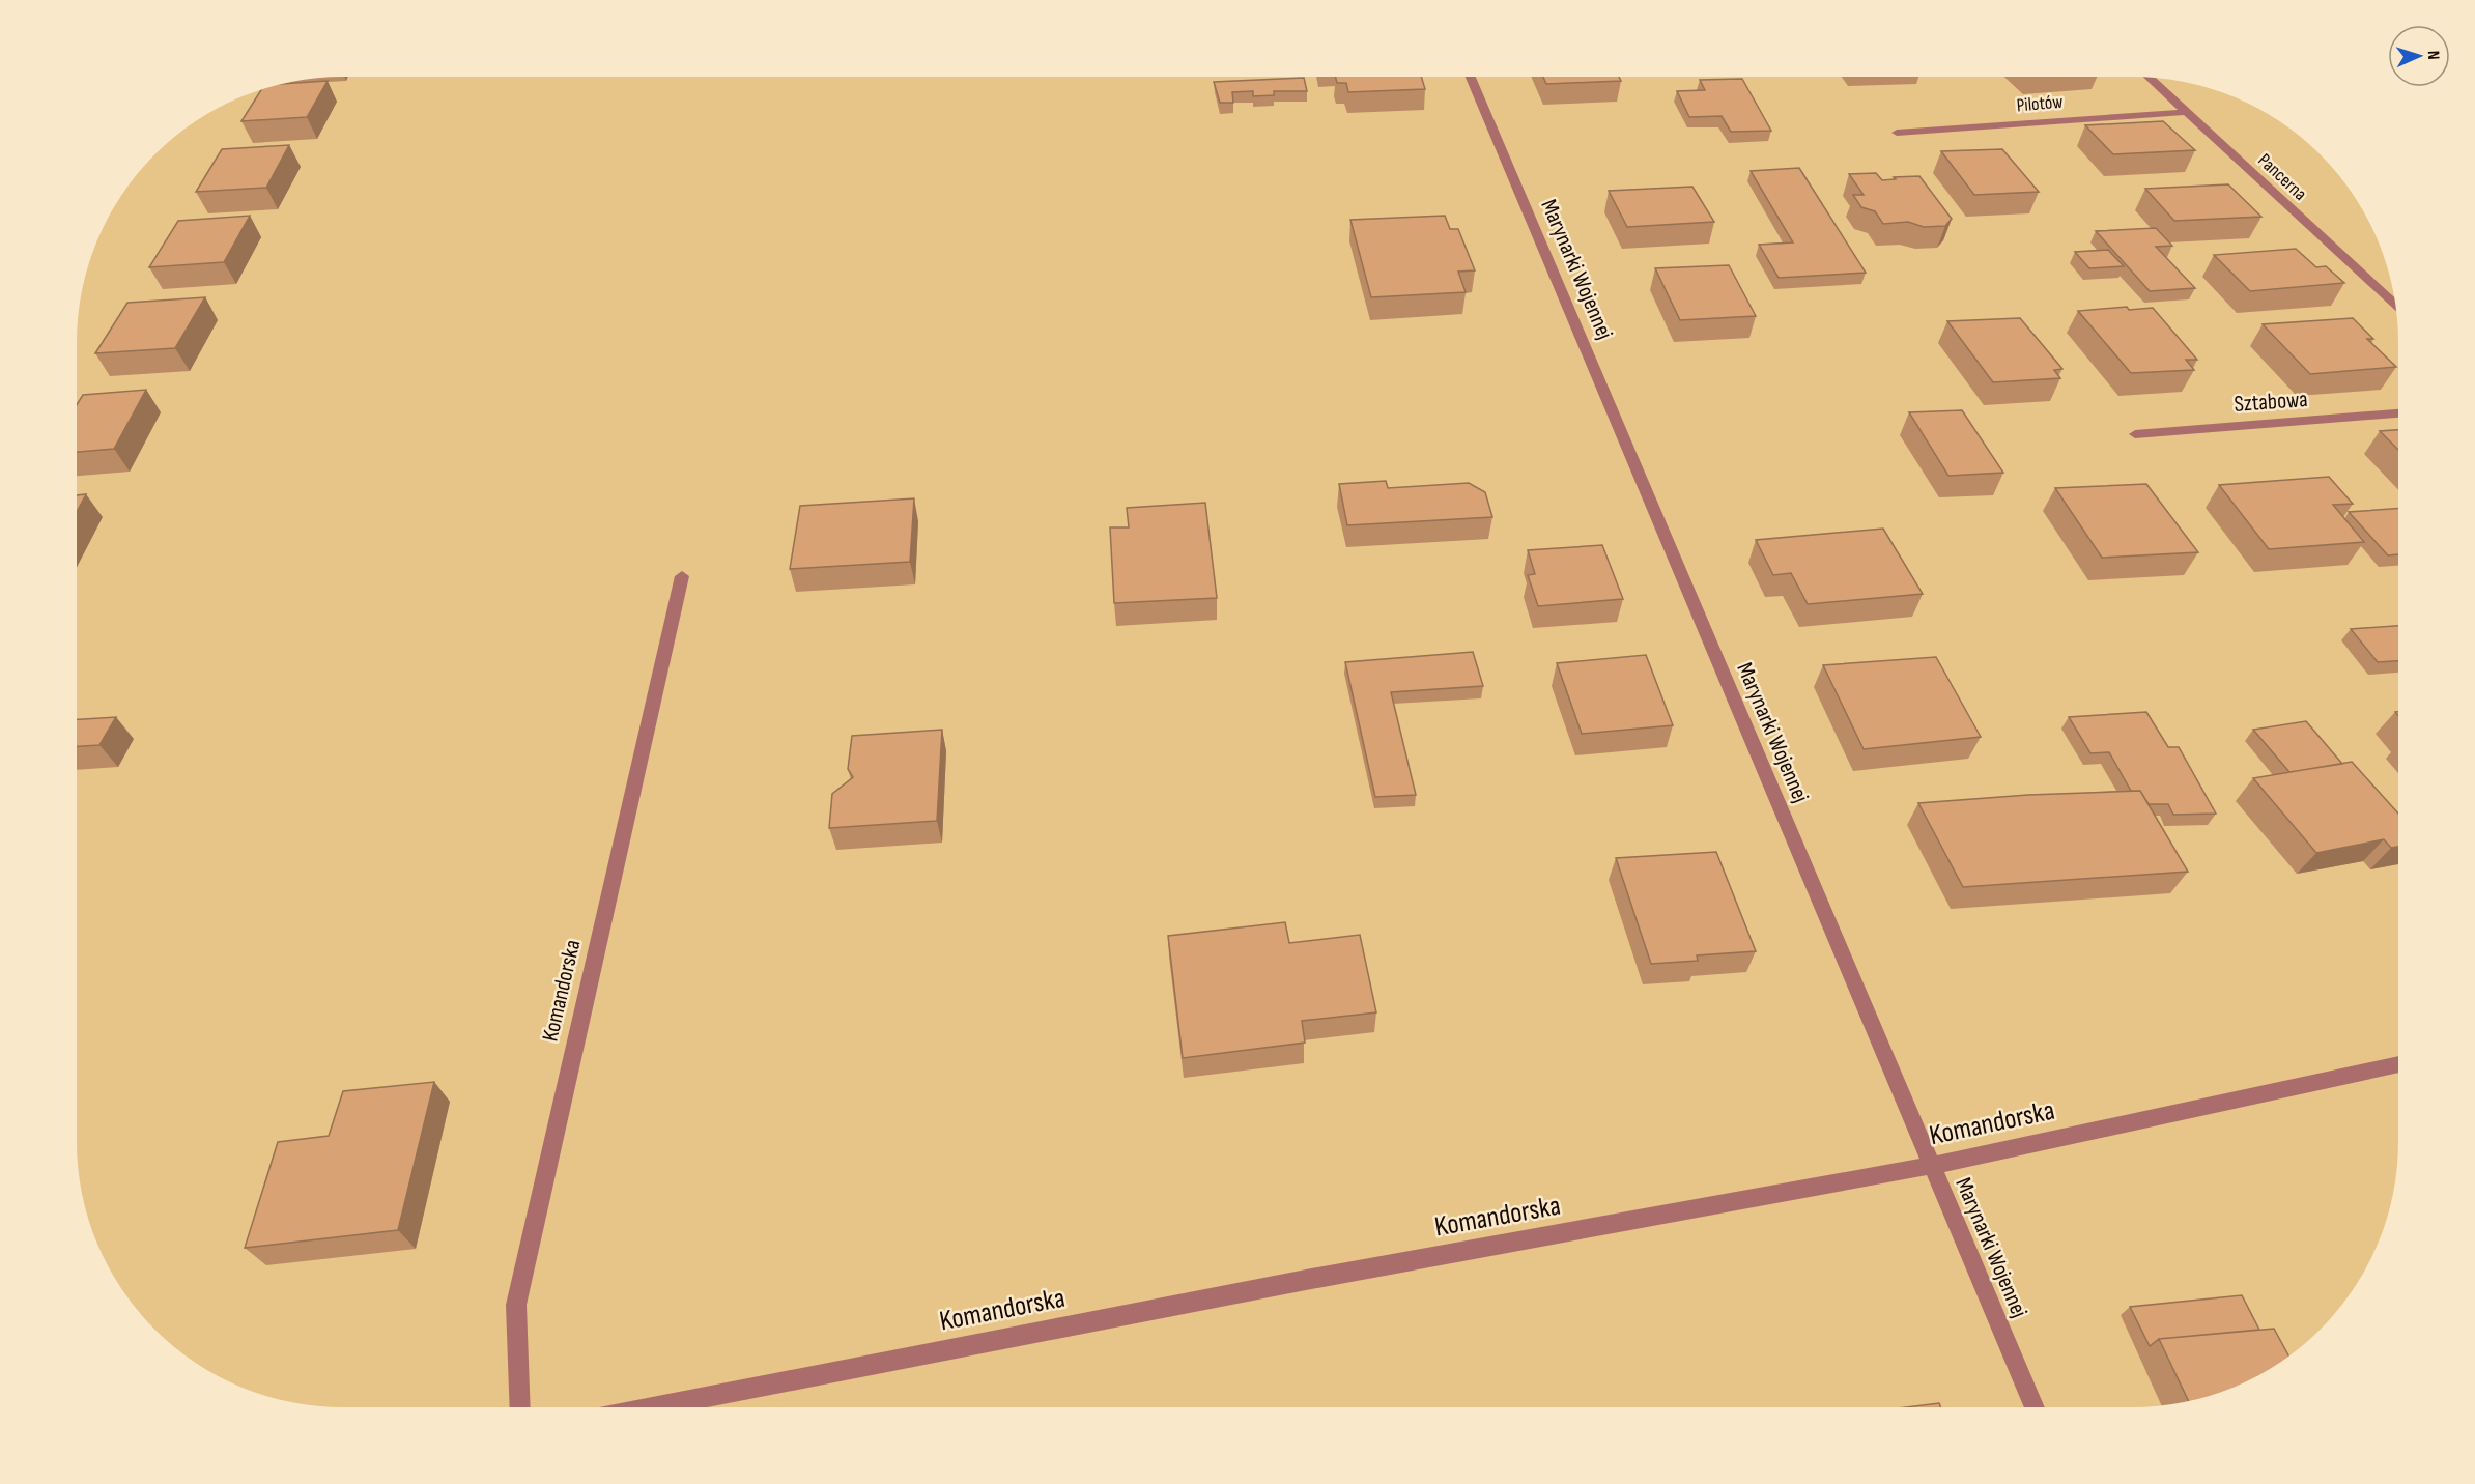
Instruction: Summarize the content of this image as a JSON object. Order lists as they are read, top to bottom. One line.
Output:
{"streets":{"street":["Pilotów","Pancerna","Marynarki Wojennej","Sztabowa","Komandorska"]},"crossings":[["Pilotów","Pancerna"],["Marynarki Wojennej","Komandorska"]],"north":"right"}
